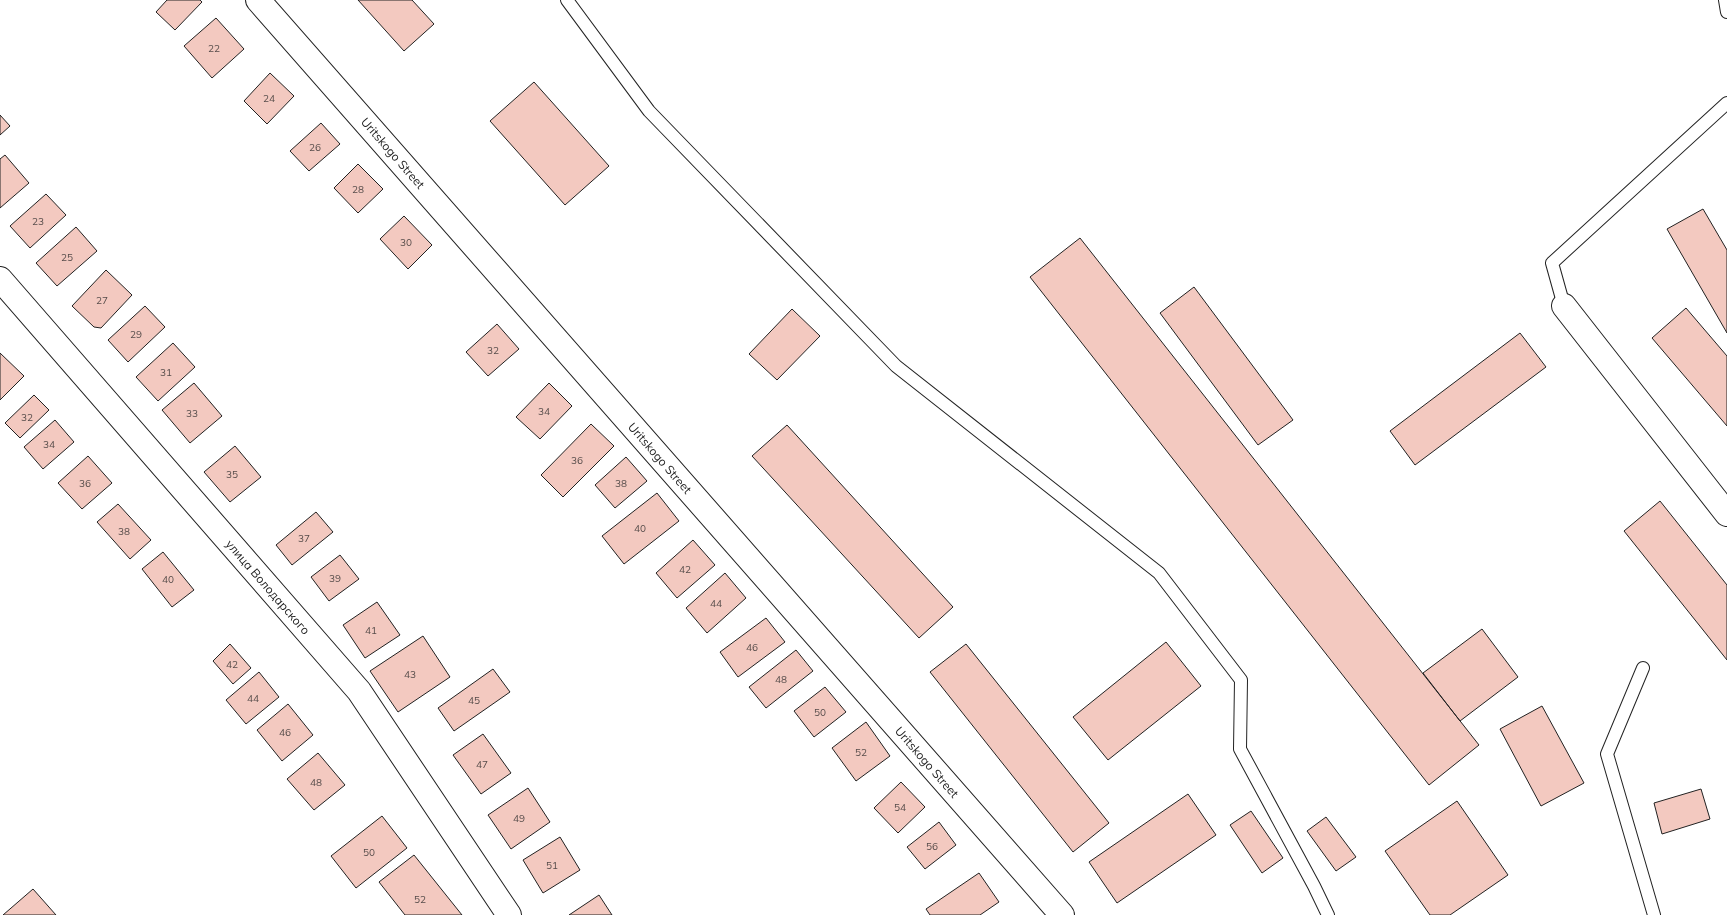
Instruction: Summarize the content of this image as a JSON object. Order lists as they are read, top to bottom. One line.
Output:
{"streets":{"street":["Uritskogo Street","улица Володарского"]},"house_numbers":["22","24","26","28","23","30","25","27","29","32","31","34","33","32","34","36","35","36","38","40","38","37","42","39","40","44","41","46","42","43","48","44","45","50","46","52","47","48","54","49","56","50","51","52"]}
